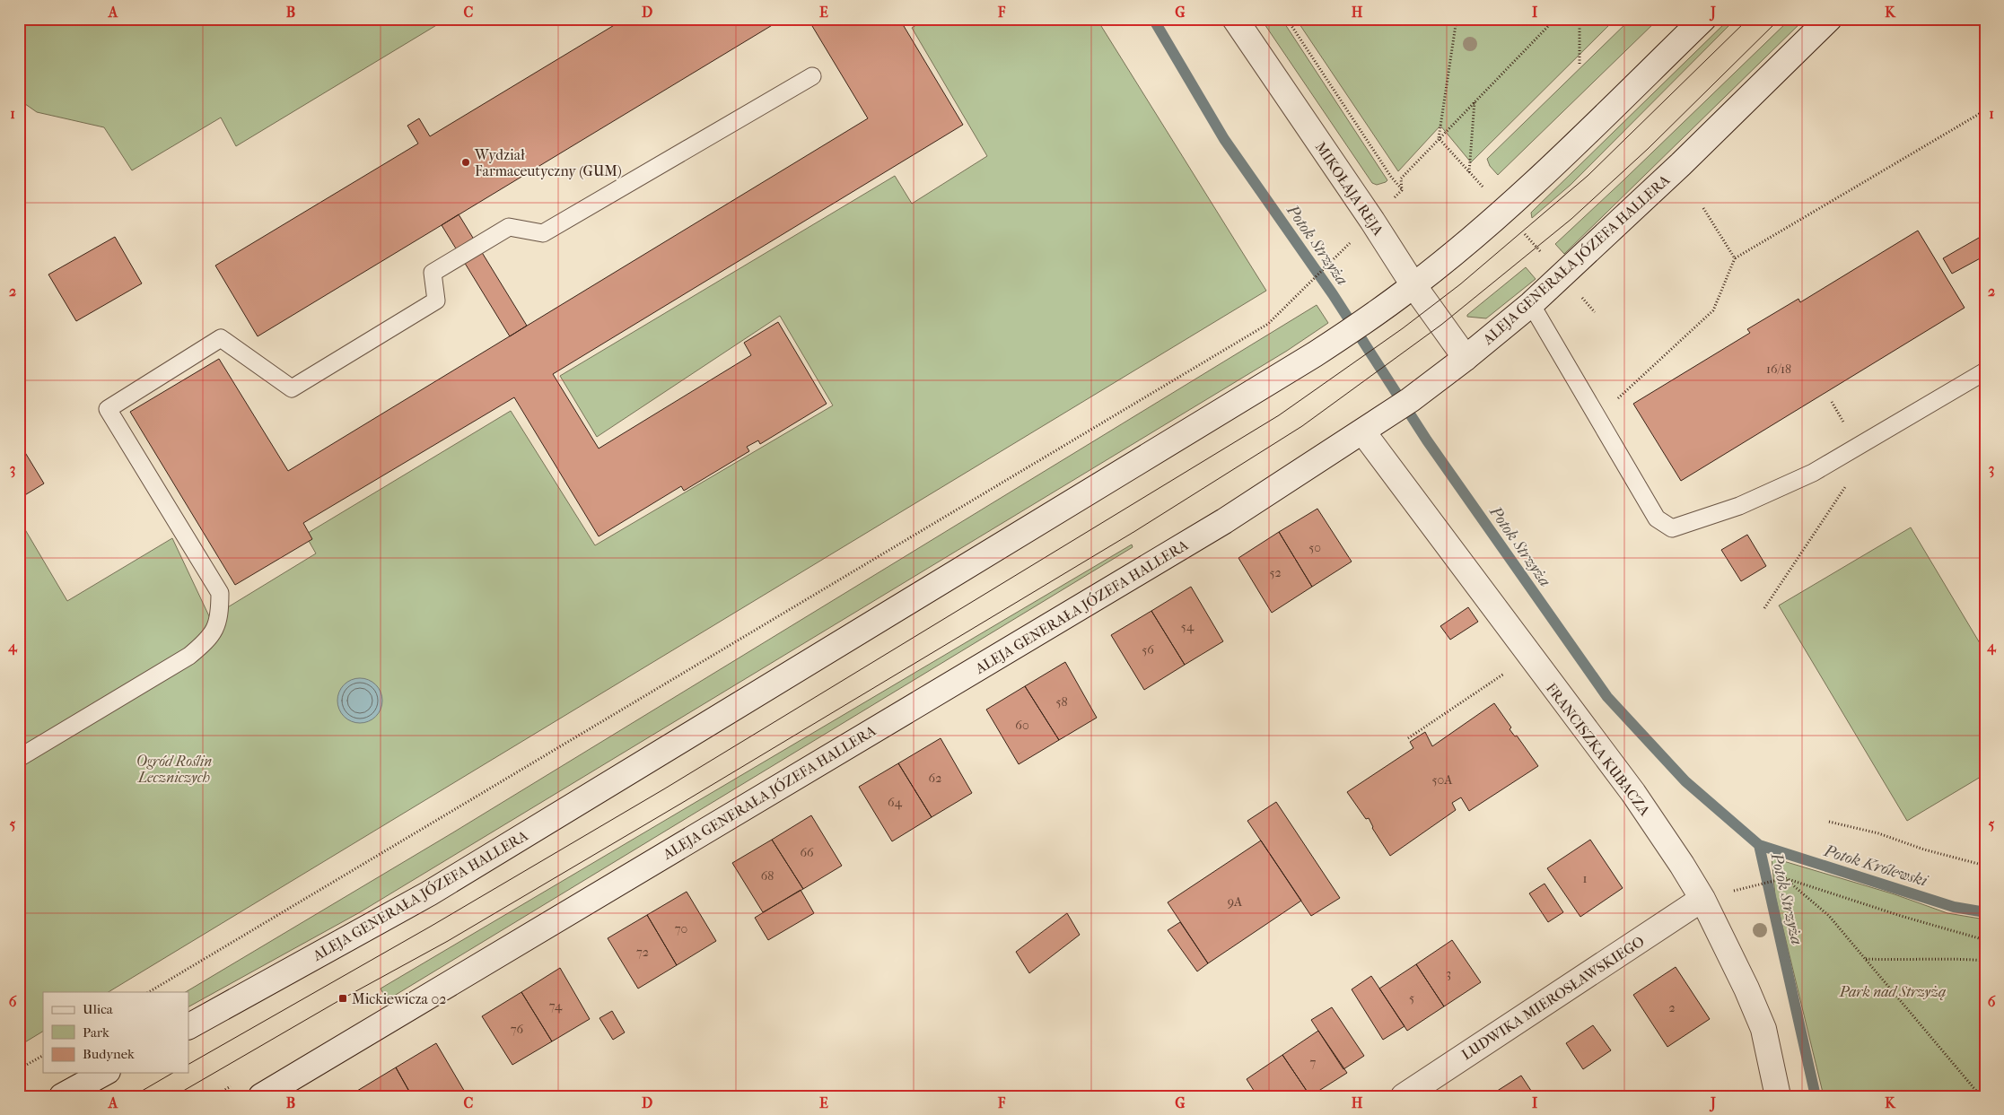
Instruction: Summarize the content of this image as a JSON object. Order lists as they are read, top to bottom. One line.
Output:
{"streets":{"main road":["MIKOŁAJA REJA","ALEJA GENERAŁA JÓZEFA HALLERA","FRANCISZKA KUBACZA","LUDWIKA MIEROSŁAWSKIEGO"]},"crossings":[["MIKOŁAJA REJA","ALEJA GENERAŁA JÓZEFA HALLERA"],["ALEJA GENERAŁA JÓZEFA HALLERA","FRANCISZKA KUBACZA"],["FRANCISZKA KUBACZA","LUDWIKA MIEROSŁAWSKIEGO"]],"water":["Potok Strzyża","Potok Królewski"],"parks":["Ogród Roślin Leczniczych","Park nad Strzyżą"],"places":{"other":["Wydział Farmaceutyczny (GUM)"],"transit":["Mickiewicza 02"]},"house_numbers":["16/18","50","52","54","56","58","60","62","50A","64","66","68","1","9A","70","72","3","5","74","2","76","7"],"legend":["Ulica","Park","Budynek"],"grid":{"columns":["A","B","C","D","E","F","G","H","I","J","K"],"rows":["1","2","3","4","5","6"]}}
